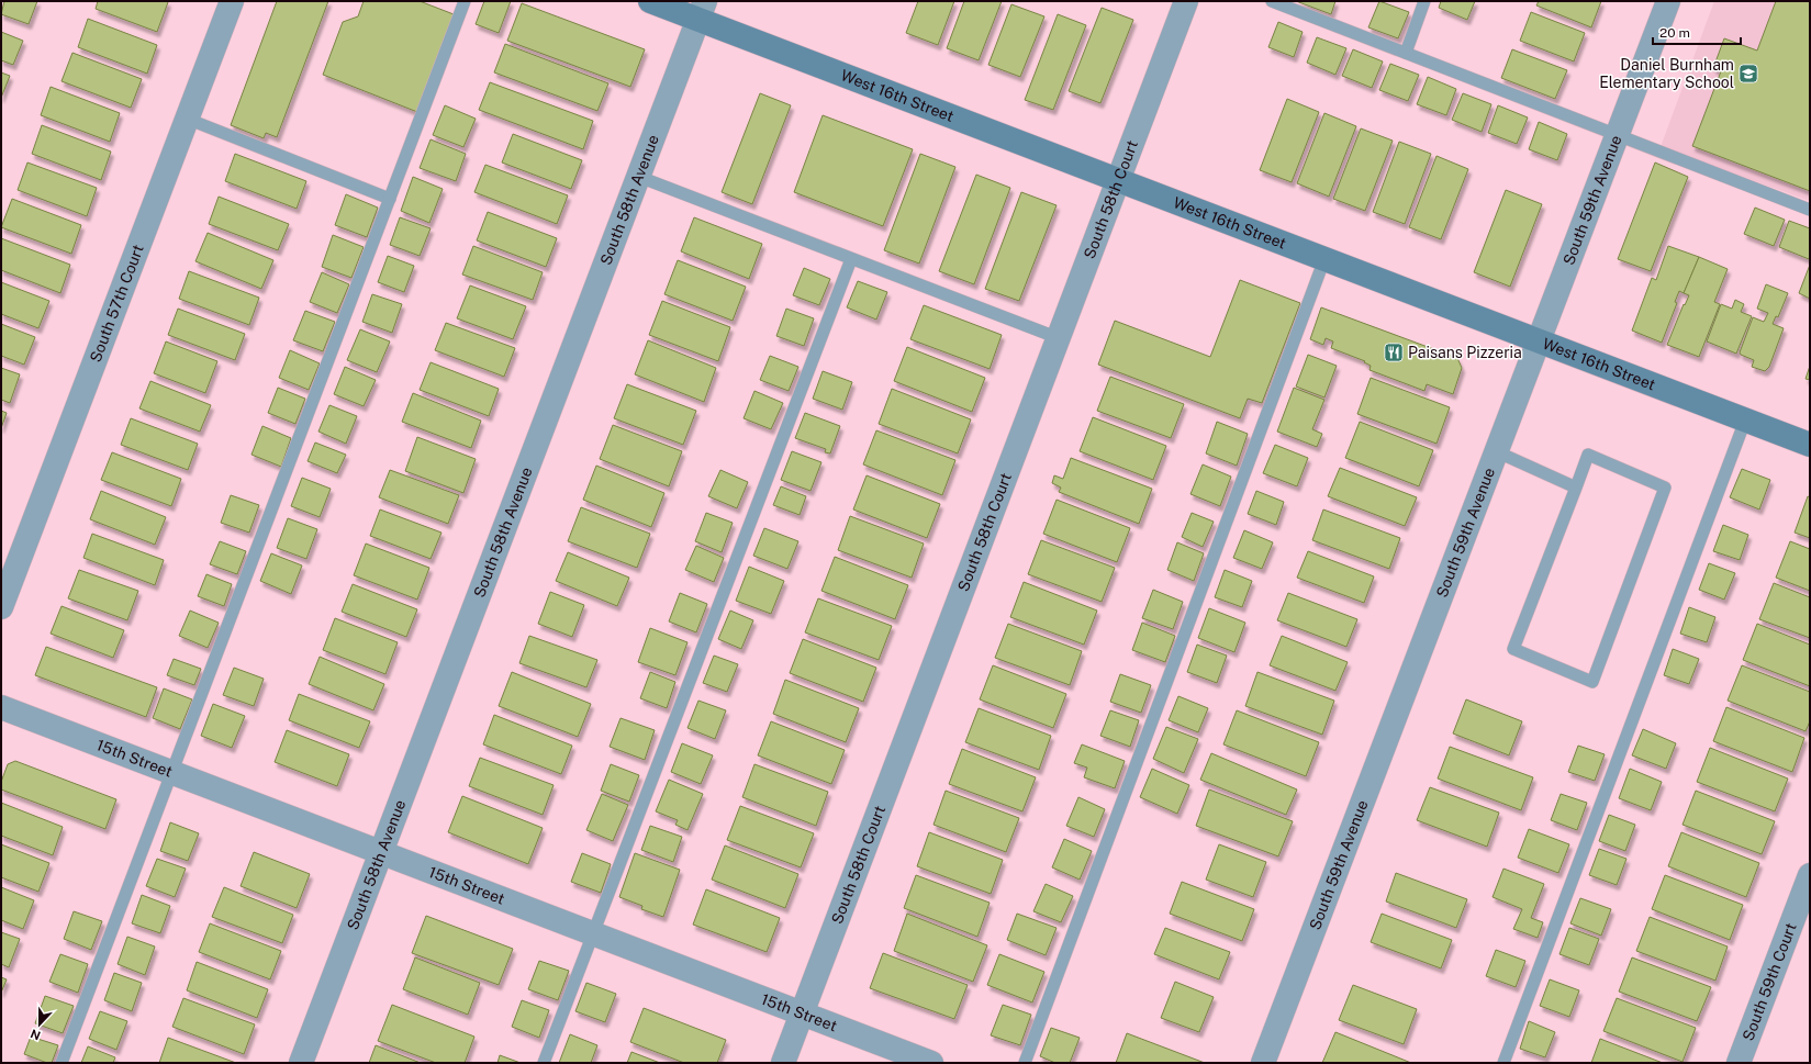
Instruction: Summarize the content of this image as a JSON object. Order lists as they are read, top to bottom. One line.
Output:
{"streets":{"street":["West 16th Street","South 58th Avenue","South 58th Court","South 59th Avenue","South 57th Court","15th Street","South 59th Court"]},"crossings":[["West 16th Street","South 58th Avenue"],["West 16th Street","South 58th Court"],["West 16th Street","South 59th Avenue"],["South 58th Avenue","15th Street"],["South 58th Court","15th Street"]],"places":{"school or university":["Daniel Burnham Elementary School"],"restaurant":["Paisans Pizzeria"]},"scale_bar":"20 m","north":"bottom"}
